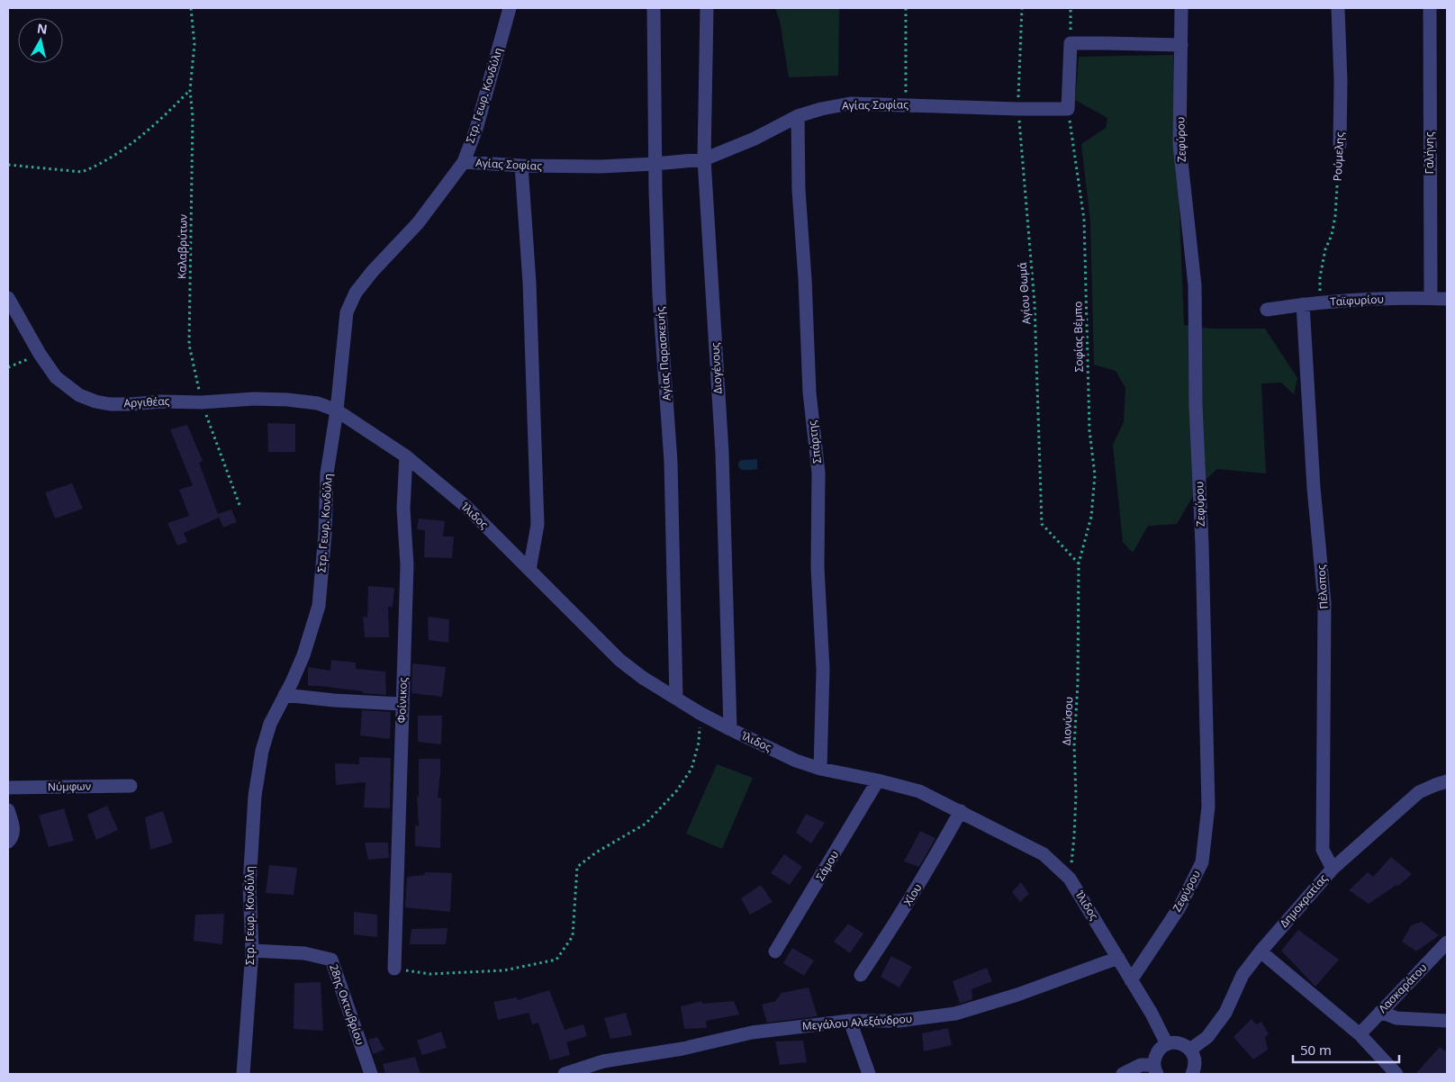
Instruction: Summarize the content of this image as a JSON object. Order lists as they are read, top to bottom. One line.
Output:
{"streets":{"street":["Στρ. Γεωρ. Κονδύλη","Αγίας Σοφίας","Ζεφύρου","Γαλήνης","Ρούμελης","Ταϊφυρίου","Αγίας Παρασκευής","Διογένους","Αργιθέας","Σπάρτης","Ίλιδος","Πέλοπος","Φοίνικος","Νύμφων","Σάμου","Χίου","Δημοκρατίας","Λασκαράτου","28ης Οκτωβρίου","Μεγάλου Αλεξάνδρου"],"path":["Καλαβρύτων","Αγίου Θωμά","Σοφίας Βέμπο","Διονύσου"]},"crossings":[["Στρ. Γεωρ. Κονδύλη","Αγίας Σοφίας"],["Στρ. Γεωρ. Κονδύλη","Αργιθέας"],["Στρ. Γεωρ. Κονδύλη","Ίλιδος"],["Στρ. Γεωρ. Κονδύλη","28ης Οκτωβρίου"],["Αγίας Σοφίας","Αγίου Θωμά"],["Αγίας Σοφίας","Σοφίας Βέμπο"],["Αγίας Σοφίας","Αγίας Παρασκευής"],["Αγίας Σοφίας","Διογένους"],["Αγίας Σοφίας","Σπάρτης"],["Ζεφύρου","Ίλιδος"],["Γαλήνης","Ταϊφυρίου"],["Ρούμελης","Ταϊφυρίου"],["Καλαβρύτων","Αργιθέας"],["Αγίου Θωμά","Σοφίας Βέμπο"],["Αγίου Θωμά","Διονύσου"],["Ταϊφυρίου","Πέλοπος"],["Σοφίας Βέμπο","Διονύσου"],["Αγίας Παρασκευής","Ίλιδος"],["Διογένους","Ίλιδος"],["Αργιθέας","Ίλιδος"],["Σπάρτης","Ίλιδος"],["Ίλιδος","Φοίνικος"],["Ίλιδος","Διονύσου"],["Ίλιδος","Σάμου"],["Ίλιδος","Χίου"],["Ίλιδος","Μεγάλου Αλεξάνδρου"],["Πέλοπος","Δημοκρατίας"]],"scale_bar":"50 m","north":"top"}
